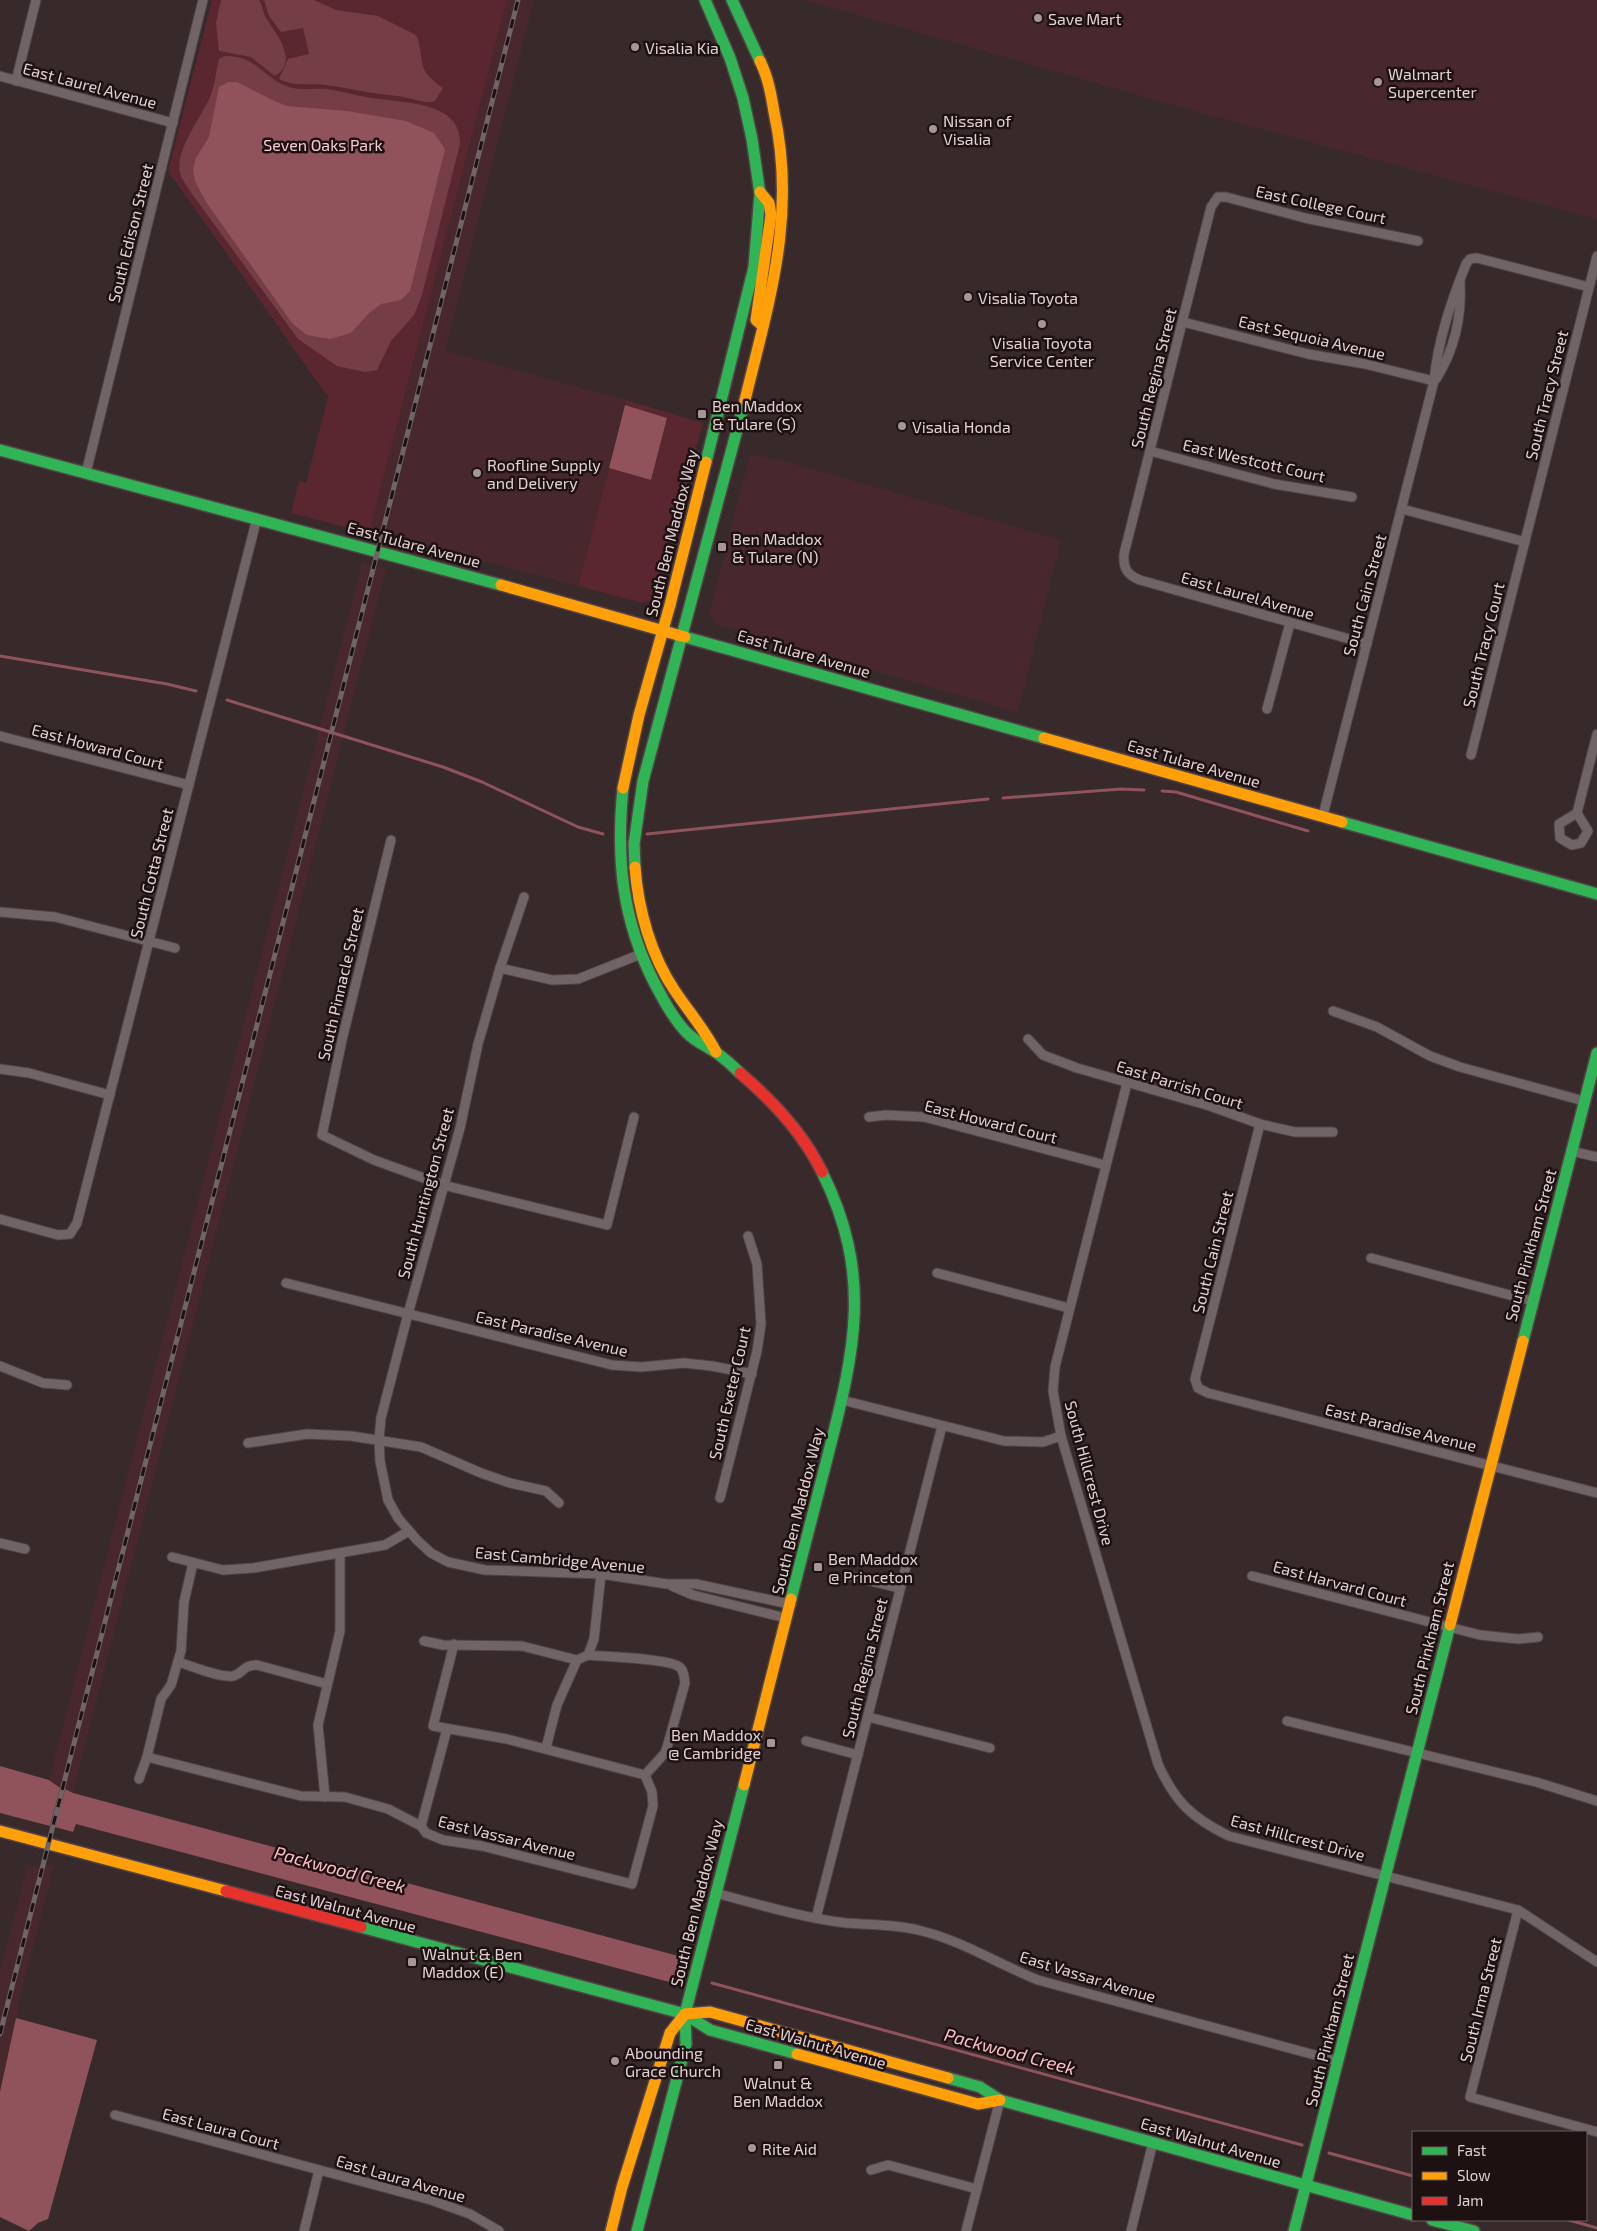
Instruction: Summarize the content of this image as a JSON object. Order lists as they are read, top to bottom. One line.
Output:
{"streets":{"main road":["South Ben Maddox Way","East Tulare Avenue","South Pinkham Street","East Walnut Avenue"],"street":["East Laurel Avenue","East College Court","South Edison Street","East Sequoia Avenue","South Regina Street","South Tracy Street","East Westcott Court","South Cain Street","South Tracy Court","East Howard Court","South Cotta Street","South Pinnacle Street","East Parrish Court","South Huntington Street","East Paradise Avenue","South Exeter Court","South Hillcrest Drive","East Cambridge Avenue","East Harvard Court","East Vassar Avenue","East Hillcrest Drive","South Irma Street","East Laura Court","East Laura Avenue"]},"crossings":[["East Laurel Avenue","South Edison Street"],["East Laurel Avenue","South Regina Street"],["East Laurel Avenue","South Cain Street"],["East College Court","South Regina Street"],["South Edison Street","East Tulare Avenue"],["East Sequoia Avenue","South Regina Street"],["East Sequoia Avenue","South Cain Street"],["South Regina Street","East Westcott Court"],["South Regina Street","East Vassar Avenue"],["South Tracy Street","South Cain Street"],["South Tracy Street","South Tracy Court"],["South Ben Maddox Way","East Tulare Avenue"],["South Ben Maddox Way","East Cambridge Avenue"],["South Ben Maddox Way","East Vassar Avenue"],["South Ben Maddox Way","East Walnut Avenue"],["East Tulare Avenue","South Cain Street"],["East Tulare Avenue","South Cotta Street"],["South Cain Street","East Parrish Court"],["South Cain Street","East Paradise Avenue"],["East Howard Court","South Cotta Street"],["East Howard Court","South Hillcrest Drive"],["South Pinnacle Street","South Huntington Street"],["East Parrish Court","South Hillcrest Drive"],["South Huntington Street","East Paradise Avenue"],["South Huntington Street","East Cambridge Avenue"],["South Pinkham Street","East Paradise Avenue"],["South Pinkham Street","East Harvard Court"],["South Pinkham Street","East Vassar Avenue"],["South Pinkham Street","East Hillcrest Drive"],["South Pinkham Street","East Walnut Avenue"],["East Paradise Avenue","South Exeter Court"],["South Hillcrest Drive","East Hillcrest Drive"],["East Hillcrest Drive","South Irma Street"],["East Laura Court","East Laura Avenue"]],"water":["Packwood Creek"],"parks":["Seven Oaks Park"],"places":{"other":["Save Mart","Visalia Kia","Walmart Supercenter","Nissan of Visalia","Visalia Toyota","Visalia Toyota Service Center","Visalia Honda","Roofline Supply and Delivery","Abounding Grace Church","Rite Aid"],"transit":["Ben Maddox & Tulare (S)","Ben Maddox & Tulare (N)","Ben Maddox @ Princeton","Ben Maddox @ Cambridge","Walnut & Ben Maddox (E)","Walnut & Ben Maddox"]},"legend":["Fast","Slow","Jam"]}
